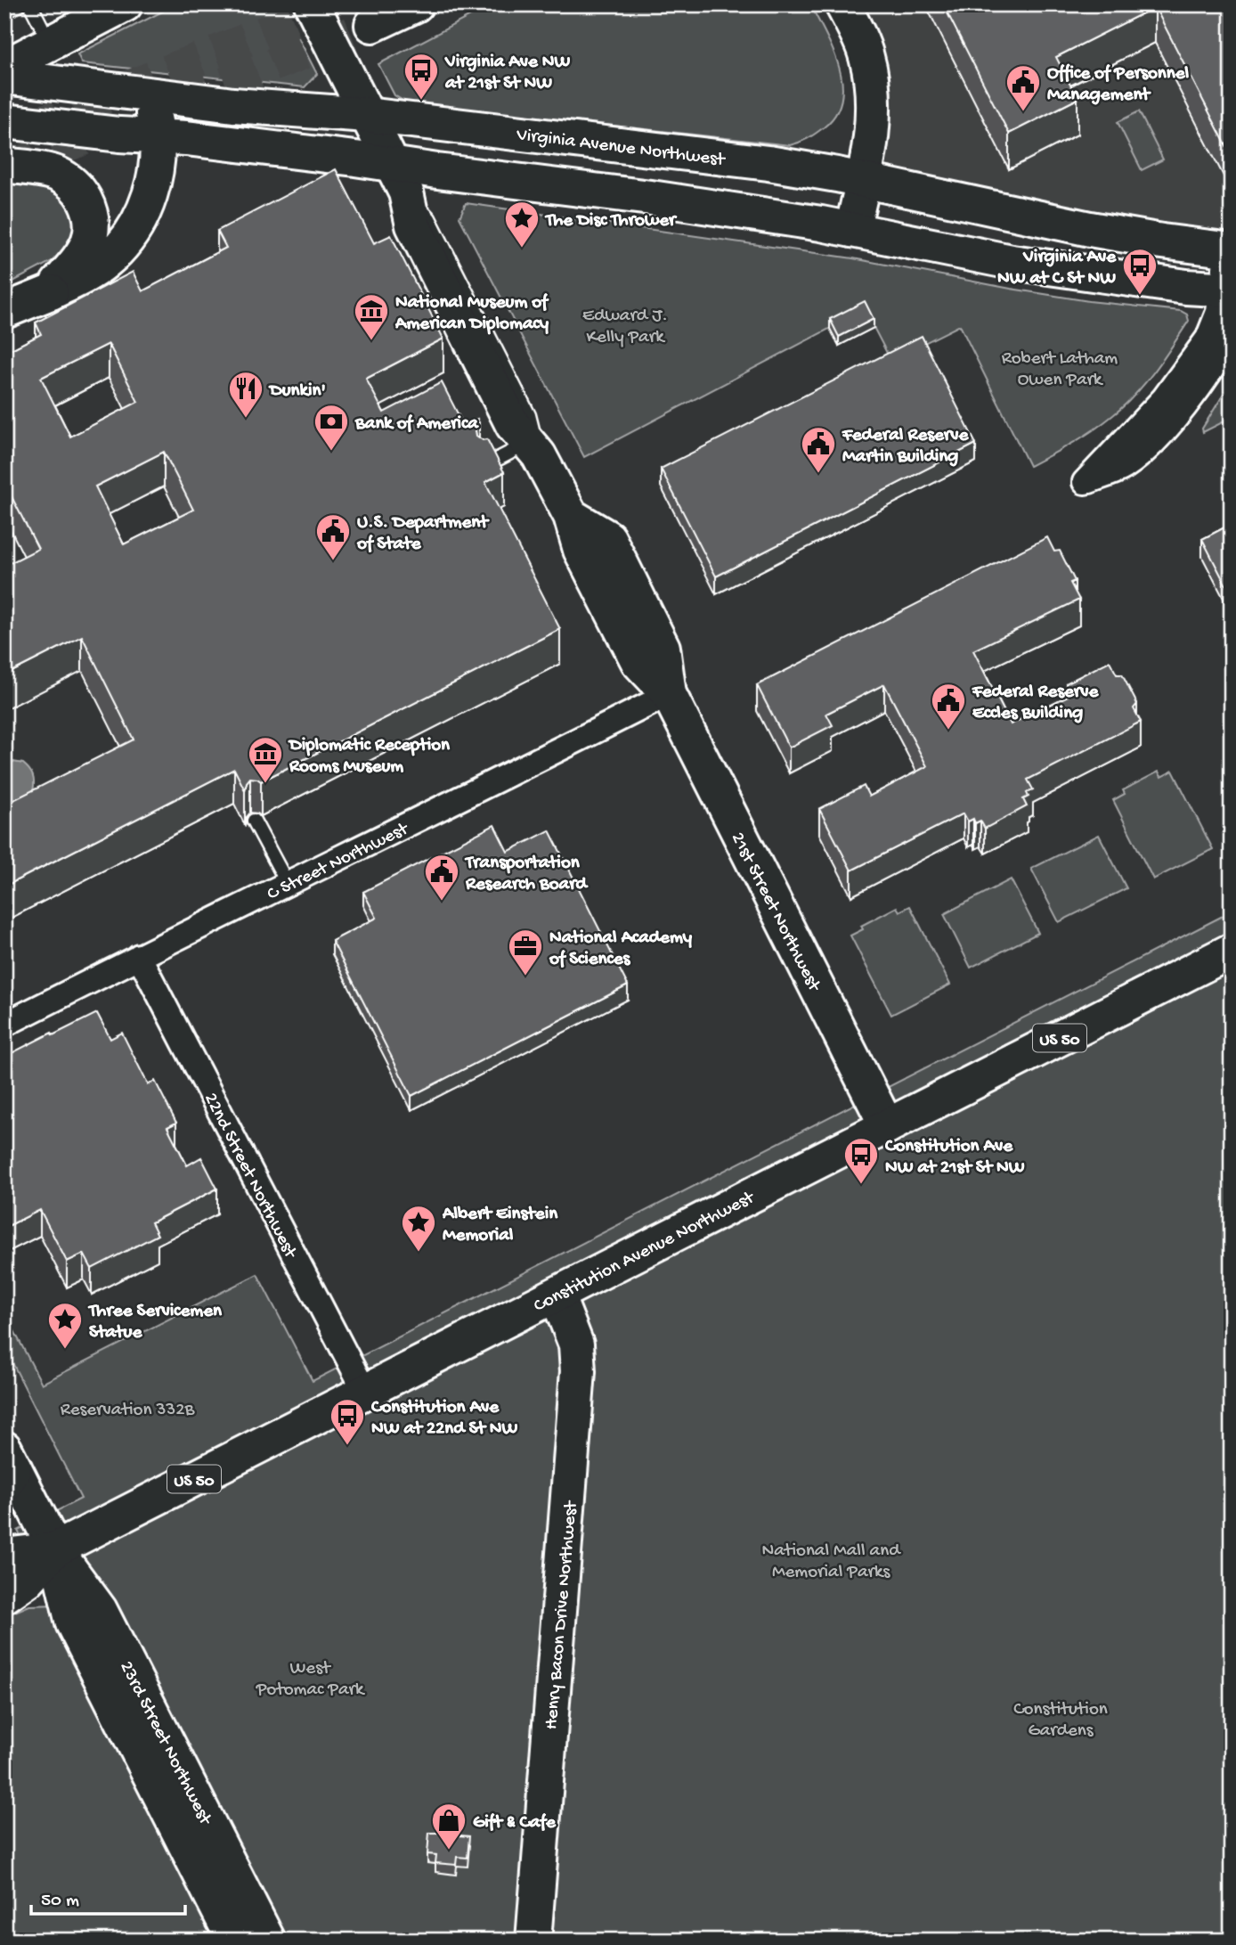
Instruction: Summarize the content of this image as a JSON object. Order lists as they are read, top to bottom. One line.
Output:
{"streets":{"main road":["Virginia Avenue Northwest","21st Street Northwest","US 50","Constitution Avenue Northwest","Henry Bacon Drive Northwest","23rd Street Northwest"],"street":["C Street Northwest","22nd Street Northwest"]},"crossings":[["Virginia Avenue Northwest","21st Street Northwest"],["C Street Northwest","21st Street Northwest"],["C Street Northwest","22nd Street Northwest"],["21st Street Northwest","Constitution Avenue Northwest"],["22nd Street Northwest","Constitution Avenue Northwest"],["Constitution Avenue Northwest","Henry Bacon Drive Northwest"],["Constitution Avenue Northwest","23rd Street Northwest"]],"parks":["Edward J. Kelly Park","Robert Latham Owen Park","Reservation 332B","National Mall and Memorial Parks","West Potomac Park","Constitution Gardens"],"places":{"bus stop":["Virginia Ave NW at 21st St NW","Virginia Ave NW at C St NW","Constitution Ave NW at 21st St NW","Constitution Ave NW at 22nd St NW"],"public building":["Office of Personnel Management","Federal Reserve Martin Building","U.S. Department of State","Federal Reserve Eccles Building","Transportation Research Board"],"place":["The Disc Thrower","Albert Einstein Memorial","Three Servicemen Statue"],"museum":["National Museum of American Diplomacy","Diplomatic Reception Rooms Museum"],"restaurant":["Dunkin'"],"bank":["Bank of America"],"office":["National Academy of Sciences"],"shop":["Gift & Cafe"]},"scale_bar":"50 m"}
